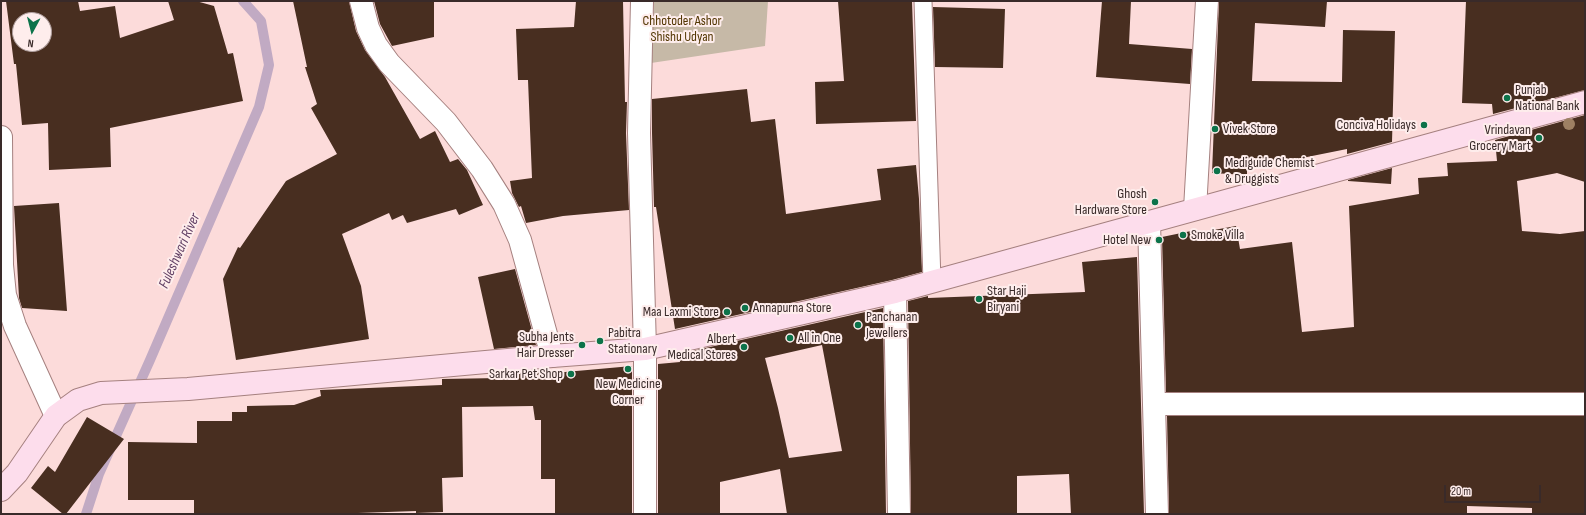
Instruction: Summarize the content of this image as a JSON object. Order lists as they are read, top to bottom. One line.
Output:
{"water":["Fuleshwari River"],"parks":["Chhotoder Ashor Shishu Udyan"],"places":["Punjab National Bank","Conciva Holidays","Vivek Store","Vrindavan Grocery Mart","Mediguide Chemist & Druggists","Ghosh Hardware Store","Smoke Villa","Hotel New","Star Haji Biryani","Annapurna Store","Maa Laxmi Store","Panchanan Jewellers","All in One","Pabitra Stationary","Subha Jents Hair Dresser","Albert Medical Stores","New Medicine Corner","Sarkar Pet Shop"],"scale_bar":"20 m","north":"bottom"}
